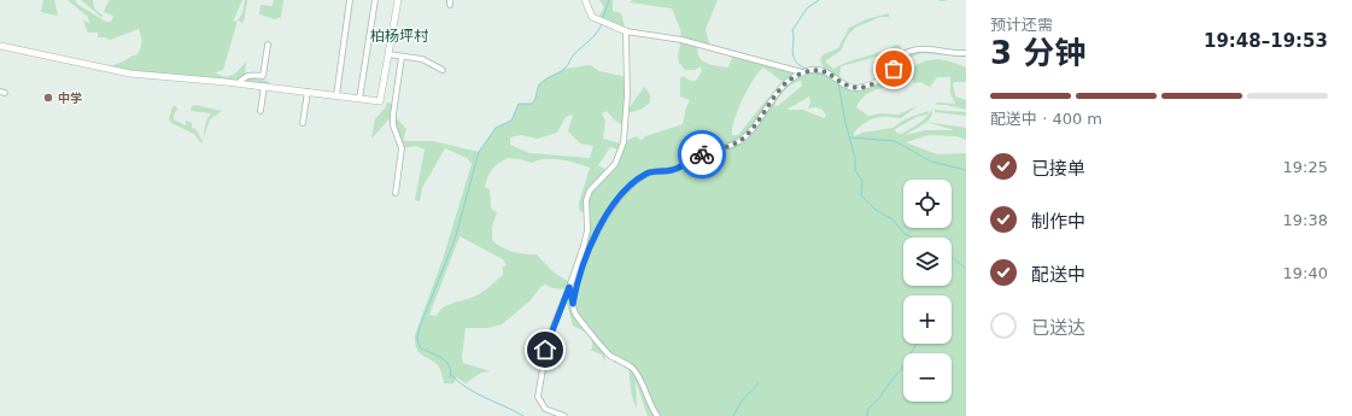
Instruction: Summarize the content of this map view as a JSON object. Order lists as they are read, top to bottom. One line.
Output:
{"districts":["柏杨坪村"],"places":["中学"],"page":{"heading":["3 分钟","预计还需","19:48–19:53"],"bar":"配送中 · 400 m","list":[["已接单","19:25"],["制作中","19:38"],["配送中","19:40"],"已送达"],"map_buttons":["+","−"]}}
